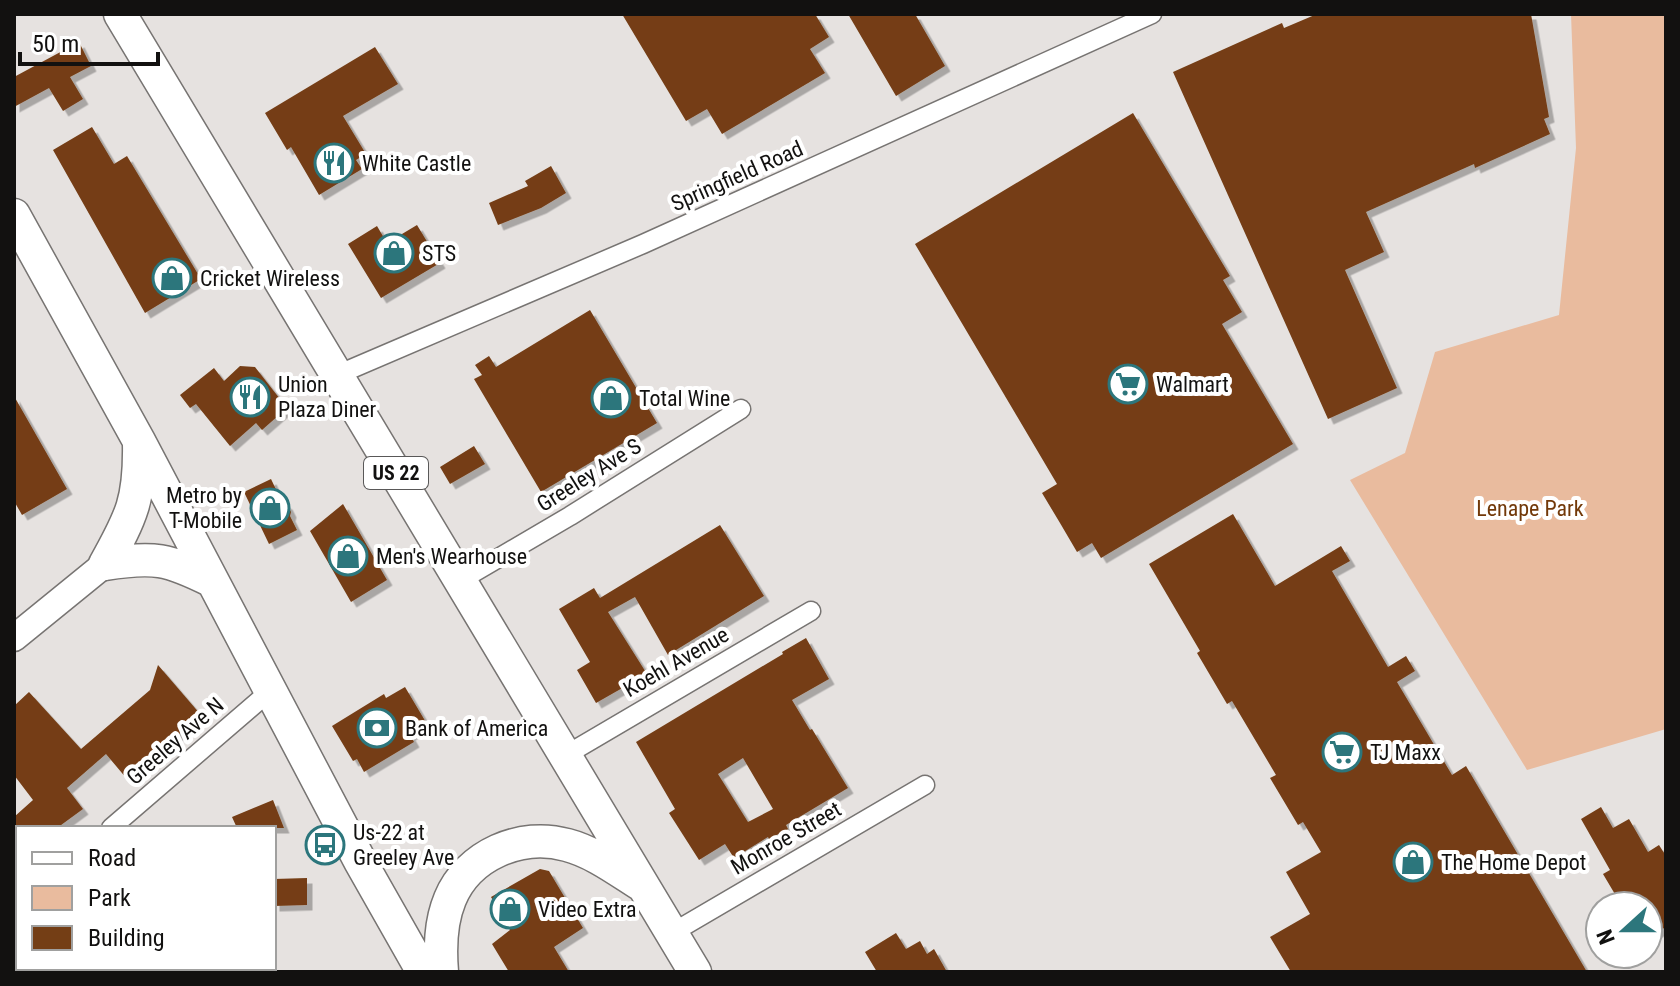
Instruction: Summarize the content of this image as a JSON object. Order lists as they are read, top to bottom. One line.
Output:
{"streets":{"highway":["US 22"],"street":["Springfield Road","Greeley Ave S","Koehl Avenue","Greeley Ave N","Monroe Street"]},"crossings":[["Springfield Road","US 22"],["US 22","Greeley Ave S"],["US 22","Koehl Avenue"],["US 22","Monroe Street"]],"parks":["Lenape Park"],"places":{"restaurant":["White Castle","Union Plaza Diner"],"shop":["STS","Cricket Wireless","Total Wine","Metro by T-Mobile","Men's Wearhouse","The Home Depot","Video Extra"],"supermarket":["Walmart","TJ Maxx"],"bank":["Bank of America"],"bus stop":["Us-22 at Greeley Ave"]},"legend":["Road","Park","Building"],"scale_bar":"50 m","north":"left"}
